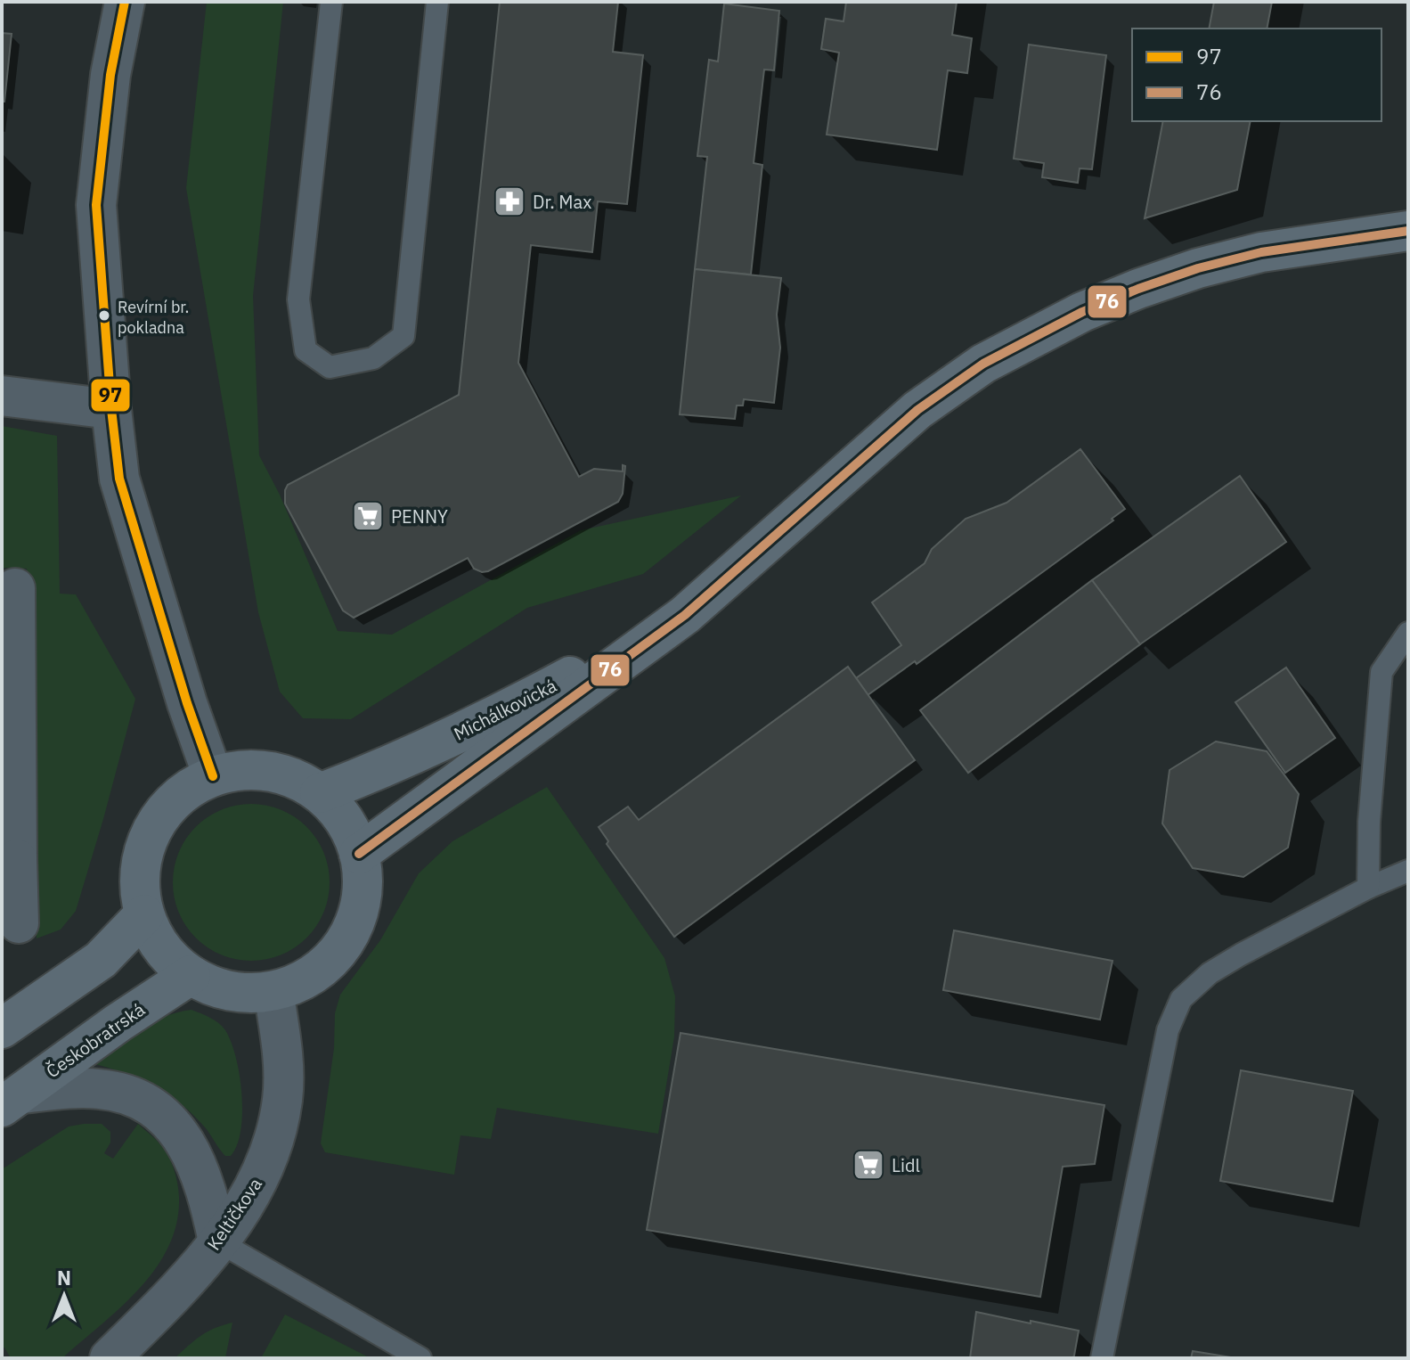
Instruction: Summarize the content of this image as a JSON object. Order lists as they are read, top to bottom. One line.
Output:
{"streets":{"street":["Michálkovická","Českobratrská","Keltičkova"]},"crossings":[["Michálkovická","Českobratrská"],["Michálkovická","Keltičkova"],["Českobratrská","Keltičkova"]],"places":{"pharmacy":["Dr. Max"],"other":["Revírní br. pokladna"],"supermarket":["PENNY","Lidl"]},"lines":["transit line 97","transit line 76"],"legend":["97","76"],"north":"top"}
